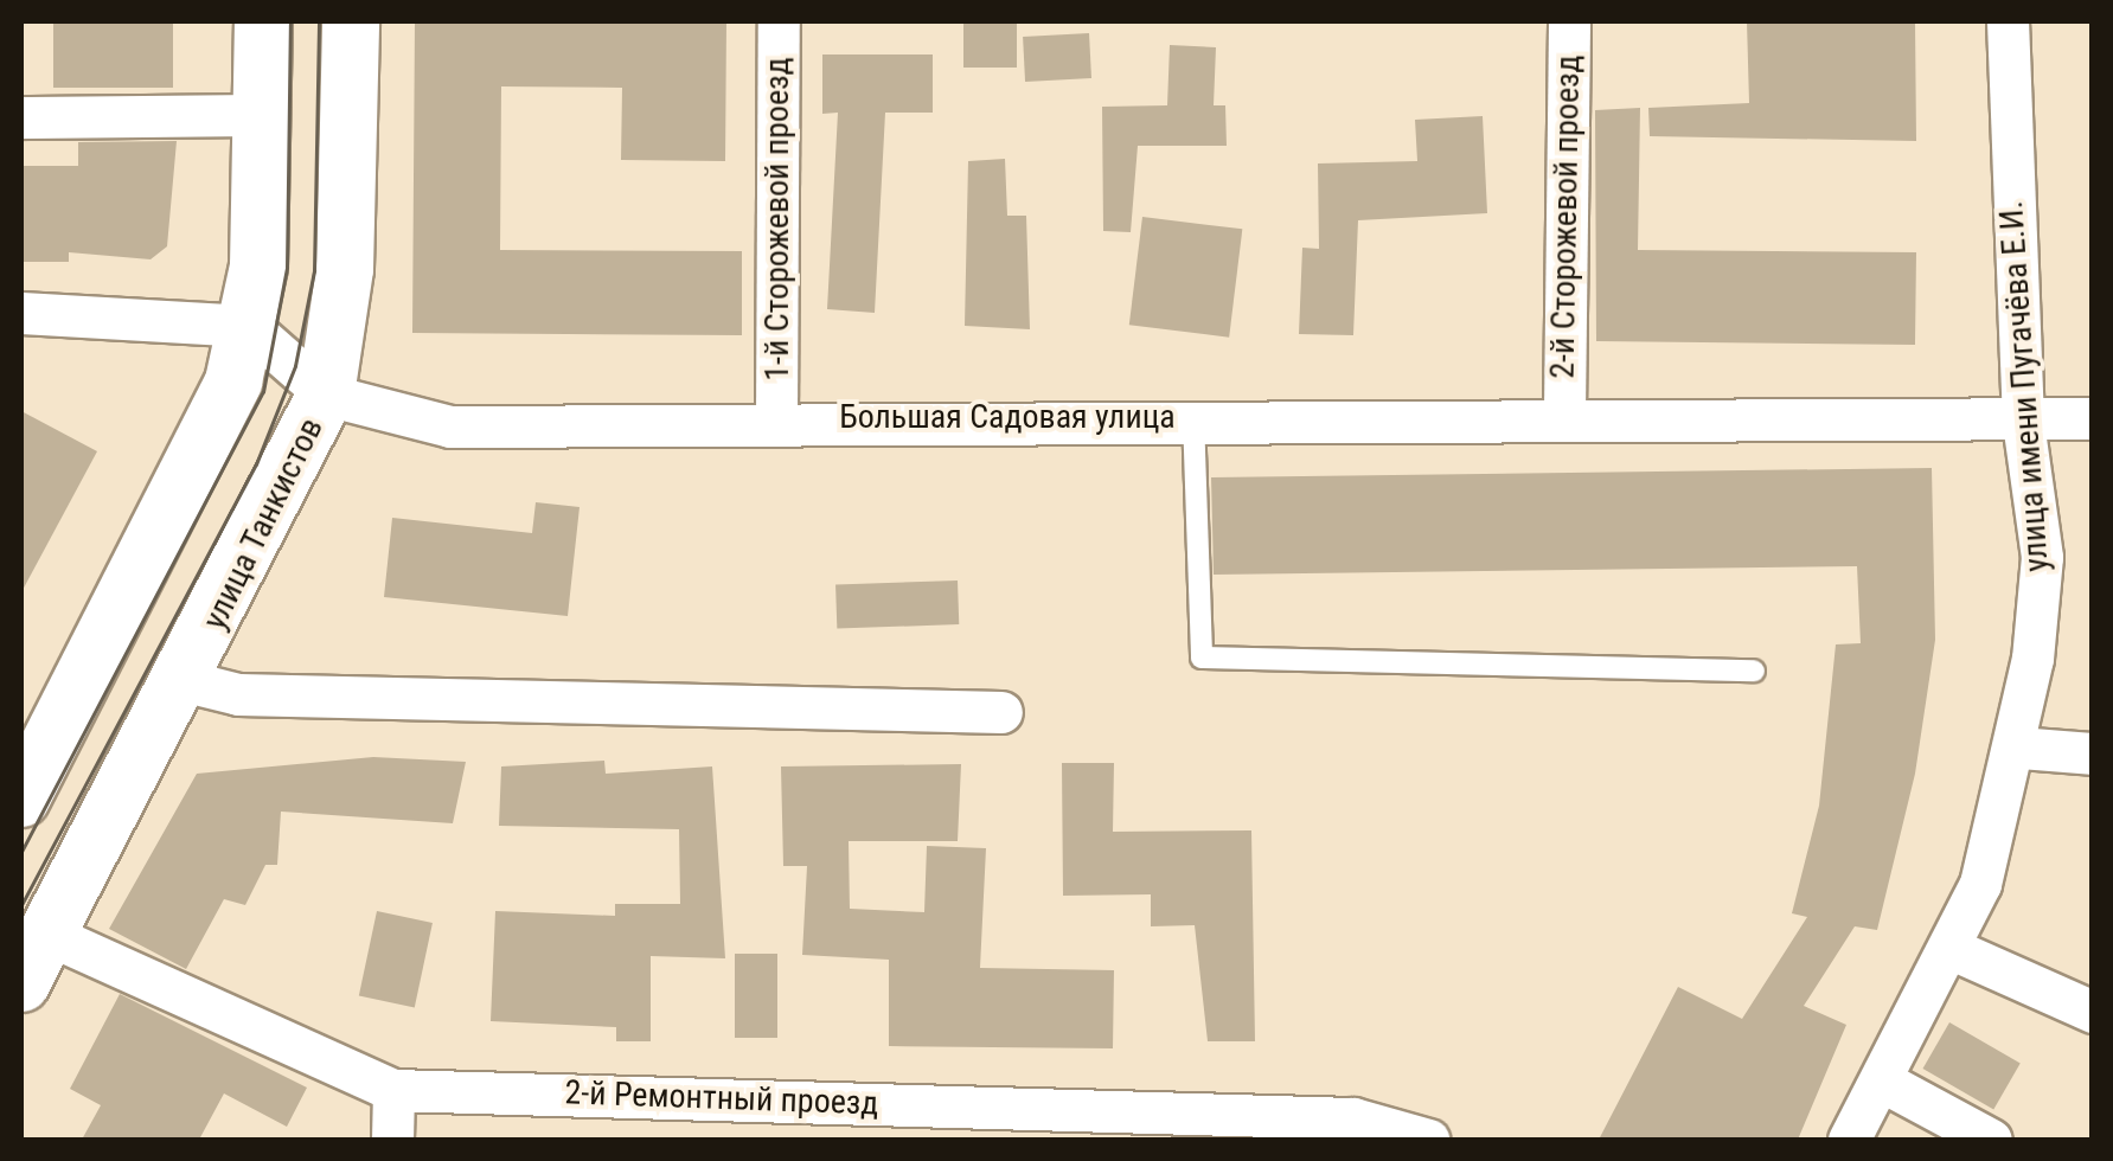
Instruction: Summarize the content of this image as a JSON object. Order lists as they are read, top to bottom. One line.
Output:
{"streets":{"main road":["улица Танкистов"],"street":["2-й Сторожевой проезд","1-й Сторожевой проезд","улица имени Пугачёва Е.И.","Большая Садовая улица","2-й Ремонтный проезд"]},"crossings":[["2-й Сторожевой проезд","Большая Садовая улица"],["1-й Сторожевой проезд","Большая Садовая улица"],["улица имени Пугачёва Е.И.","Большая Садовая улица"],["Большая Садовая улица","улица Танкистов"],["улица Танкистов","2-й Ремонтный проезд"]]}
